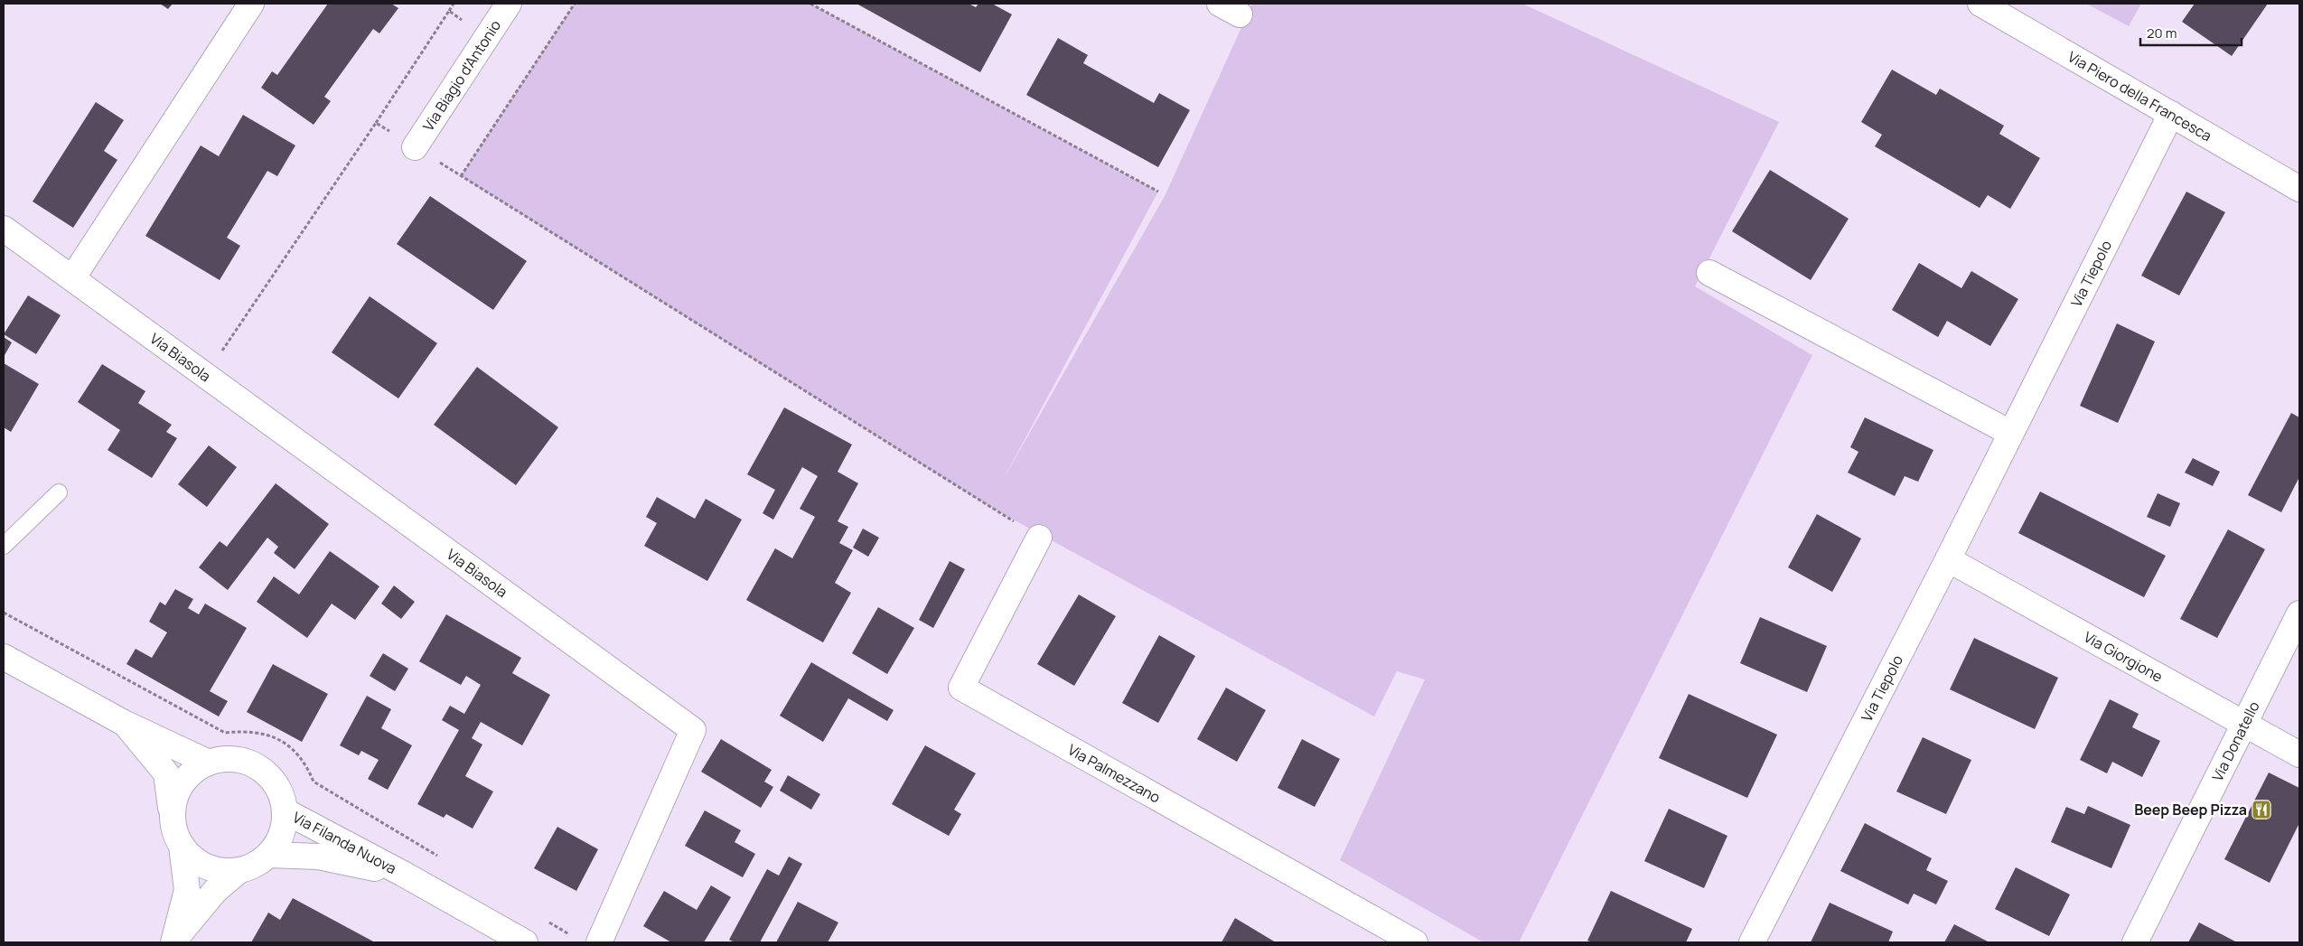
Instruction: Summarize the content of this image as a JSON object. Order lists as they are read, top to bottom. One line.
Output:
{"streets":{"street":["Via Biagio d'Antonio","Via Piero della Francesca","Via Tiepolo","Via Biasola","Via Giorgione","Via Donatello","Via Palmezzano","Via Filanda Nuova"]},"crossings":[["Via Piero della Francesca","Via Tiepolo"],["Via Tiepolo","Via Giorgione"],["Via Giorgione","Via Donatello"]],"places":{"restaurant":["Beep Beep Pizza"]},"scale_bar":"20 m"}
